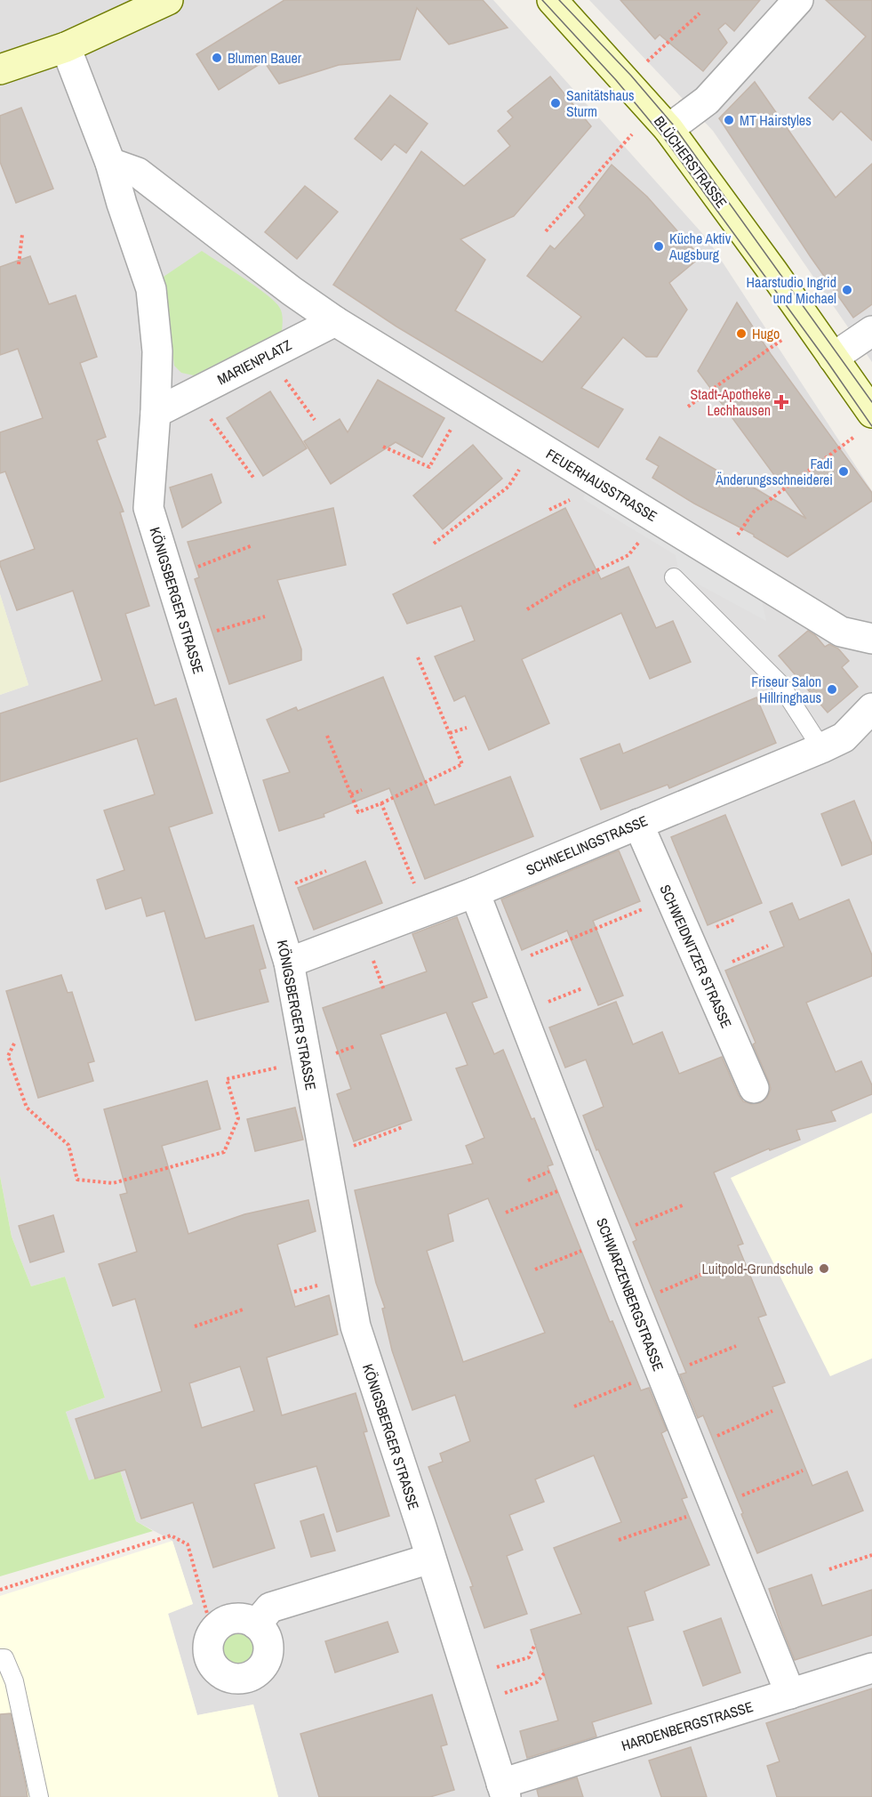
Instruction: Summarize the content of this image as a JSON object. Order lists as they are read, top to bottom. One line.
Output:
{"streets":{"street":["BLÜCHERSTRASSE","MARIENPLATZ","FEUERHAUSSTRASSE","KÖNIGSBERGER STRASSE","SCHNEELINGSTRASSE","SCHWEIDNITZER STRASSE","SCHWARZENBERGSTRASSE","HARDENBERGSTRASSE"]},"crossings":[["MARIENPLATZ","FEUERHAUSSTRASSE"],["MARIENPLATZ","KÖNIGSBERGER STRASSE"],["KÖNIGSBERGER STRASSE","SCHNEELINGSTRASSE"],["KÖNIGSBERGER STRASSE","HARDENBERGSTRASSE"],["SCHNEELINGSTRASSE","SCHWEIDNITZER STRASSE"],["SCHNEELINGSTRASSE","SCHWARZENBERGSTRASSE"],["SCHWARZENBERGSTRASSE","HARDENBERGSTRASSE"]],"places":{"other":["Blumen Bauer","Sanitätshaus Sturm","MT Hairstyles","Küche Aktiv Augsburg","Haarstudio Ingrid und Michael","Hugo","Fadi Änderungsschneiderei","Friseur Salon Hillringhaus","Luitpold-Grundschule"],"health":["Stadt-Apotheke Lechhausen"]}}
